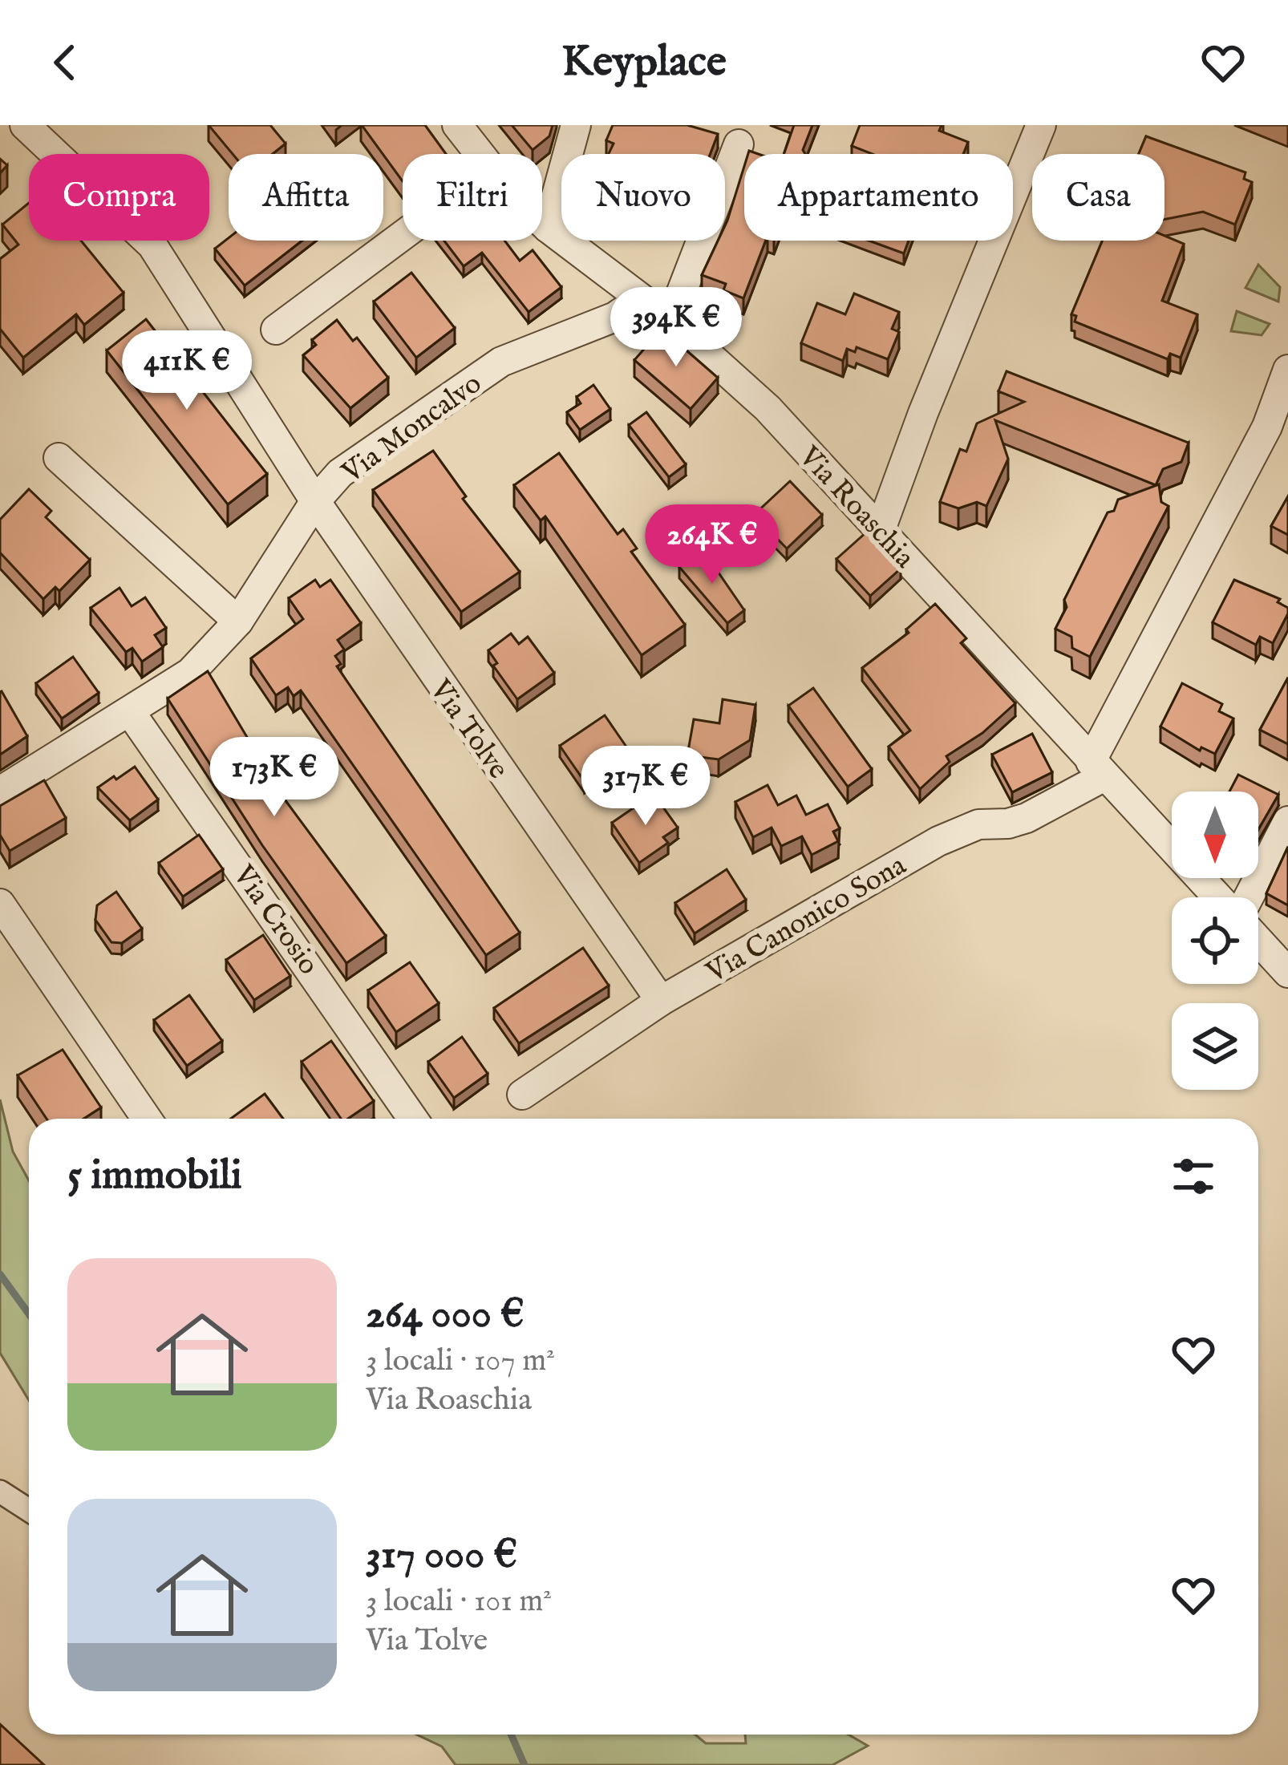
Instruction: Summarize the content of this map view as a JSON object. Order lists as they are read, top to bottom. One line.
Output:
{"streets":{"street":["Via Moncalvo","Via Roaschia","Via Tolve","Via Canonico Sona","Via Crosio"]},"crossings":[["Via Moncalvo","Via Roaschia"],["Via Moncalvo","Via Tolve"],["Via Moncalvo","Via Crosio"],["Via Roaschia","Via Canonico Sona"],["Via Tolve","Via Canonico Sona"]],"north":"bottom","page":{"header":"Keyplace","chip":["Compra","Affitta","Filtri","Nuovo","Appartamento","Casa"],"price":["394K €","411K €","264K €","173K €","317K €"],"heading":"5 immobili","list":[{"name":"264 000 €","note":"3 locali · 107 m² · Via Roaschia"},{"name":"317 000 €","note":"3 locali · 101 m² · Via Tolve"}]}}
